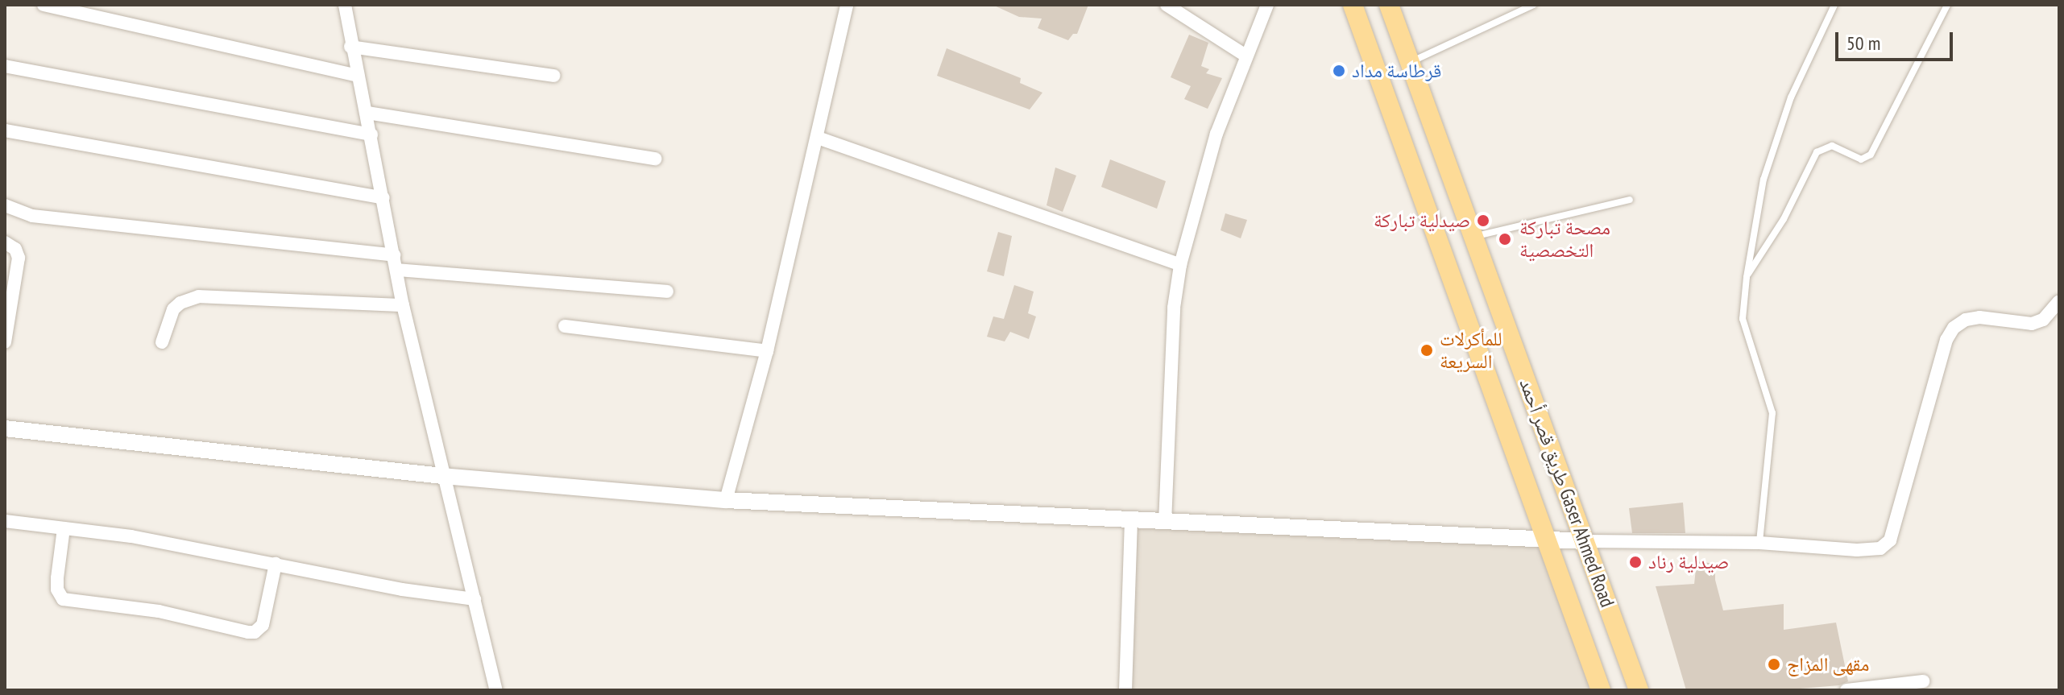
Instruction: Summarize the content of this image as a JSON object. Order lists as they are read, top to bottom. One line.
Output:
{"streets":{"main road":["طريق قصر أحمد Gaser Ahmed Road"]},"places":["قرطاسة مداد","صيدلية تباركة","مصحة تباركة التخصصية","للمأكرلات السريعة","صيدلية رناد","مقهى المزاج"],"scale_bar":"50 m"}
